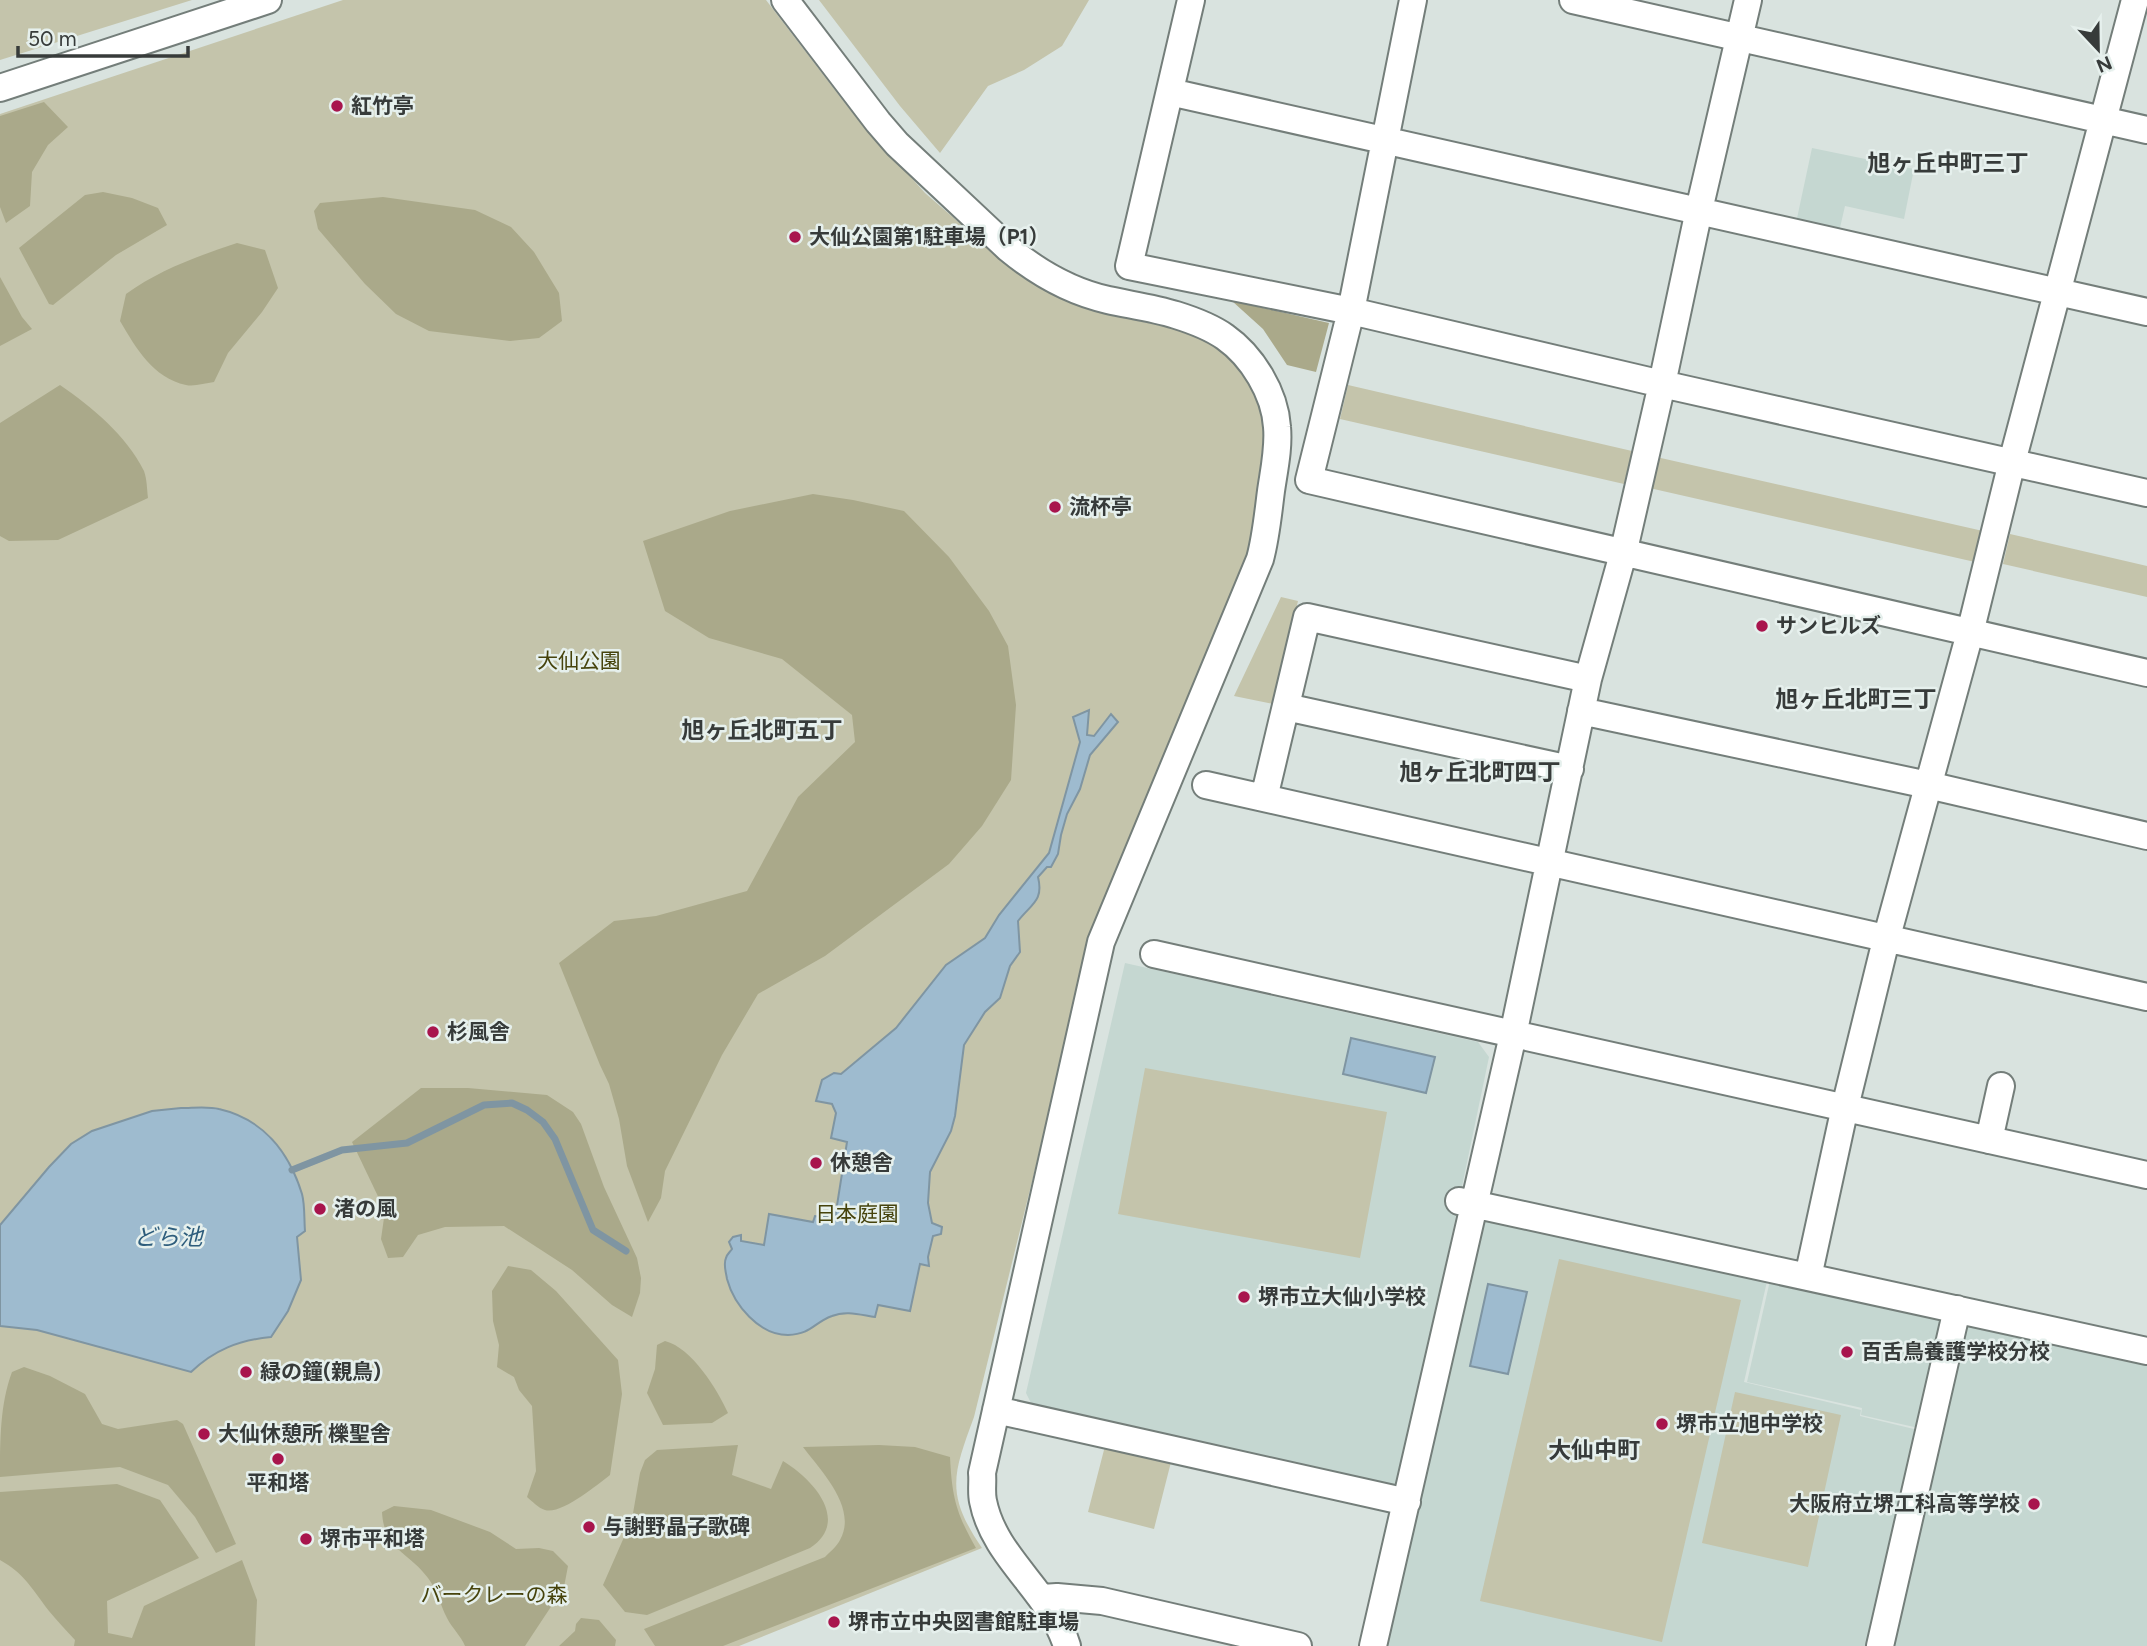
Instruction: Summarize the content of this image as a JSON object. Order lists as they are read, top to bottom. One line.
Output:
{"districts":["旭ヶ丘中町三丁","旭ヶ丘北町三丁","旭ヶ丘北町五丁","旭ヶ丘北町四丁","大仙中町"],"water":["どら池"],"parks":["大仙公園","日本庭園","バークレーの森"],"places":["紅竹亭","大仙公園第1駐車場（P1）","流杯亭","サンヒルズ","杉風舎","休憩舎","渚の風","堺市立大仙小学校","百舌鳥養護学校分校","緑の鐘(親鳥)","堺市立旭中学校","大仙休憩所 櫟聖舎","平和塔","大阪府立堺工科高等学校","与謝野晶子歌碑","堺市平和塔","堺市立中央図書館駐車場"],"scale_bar":"50 m","north":"bottom"}
